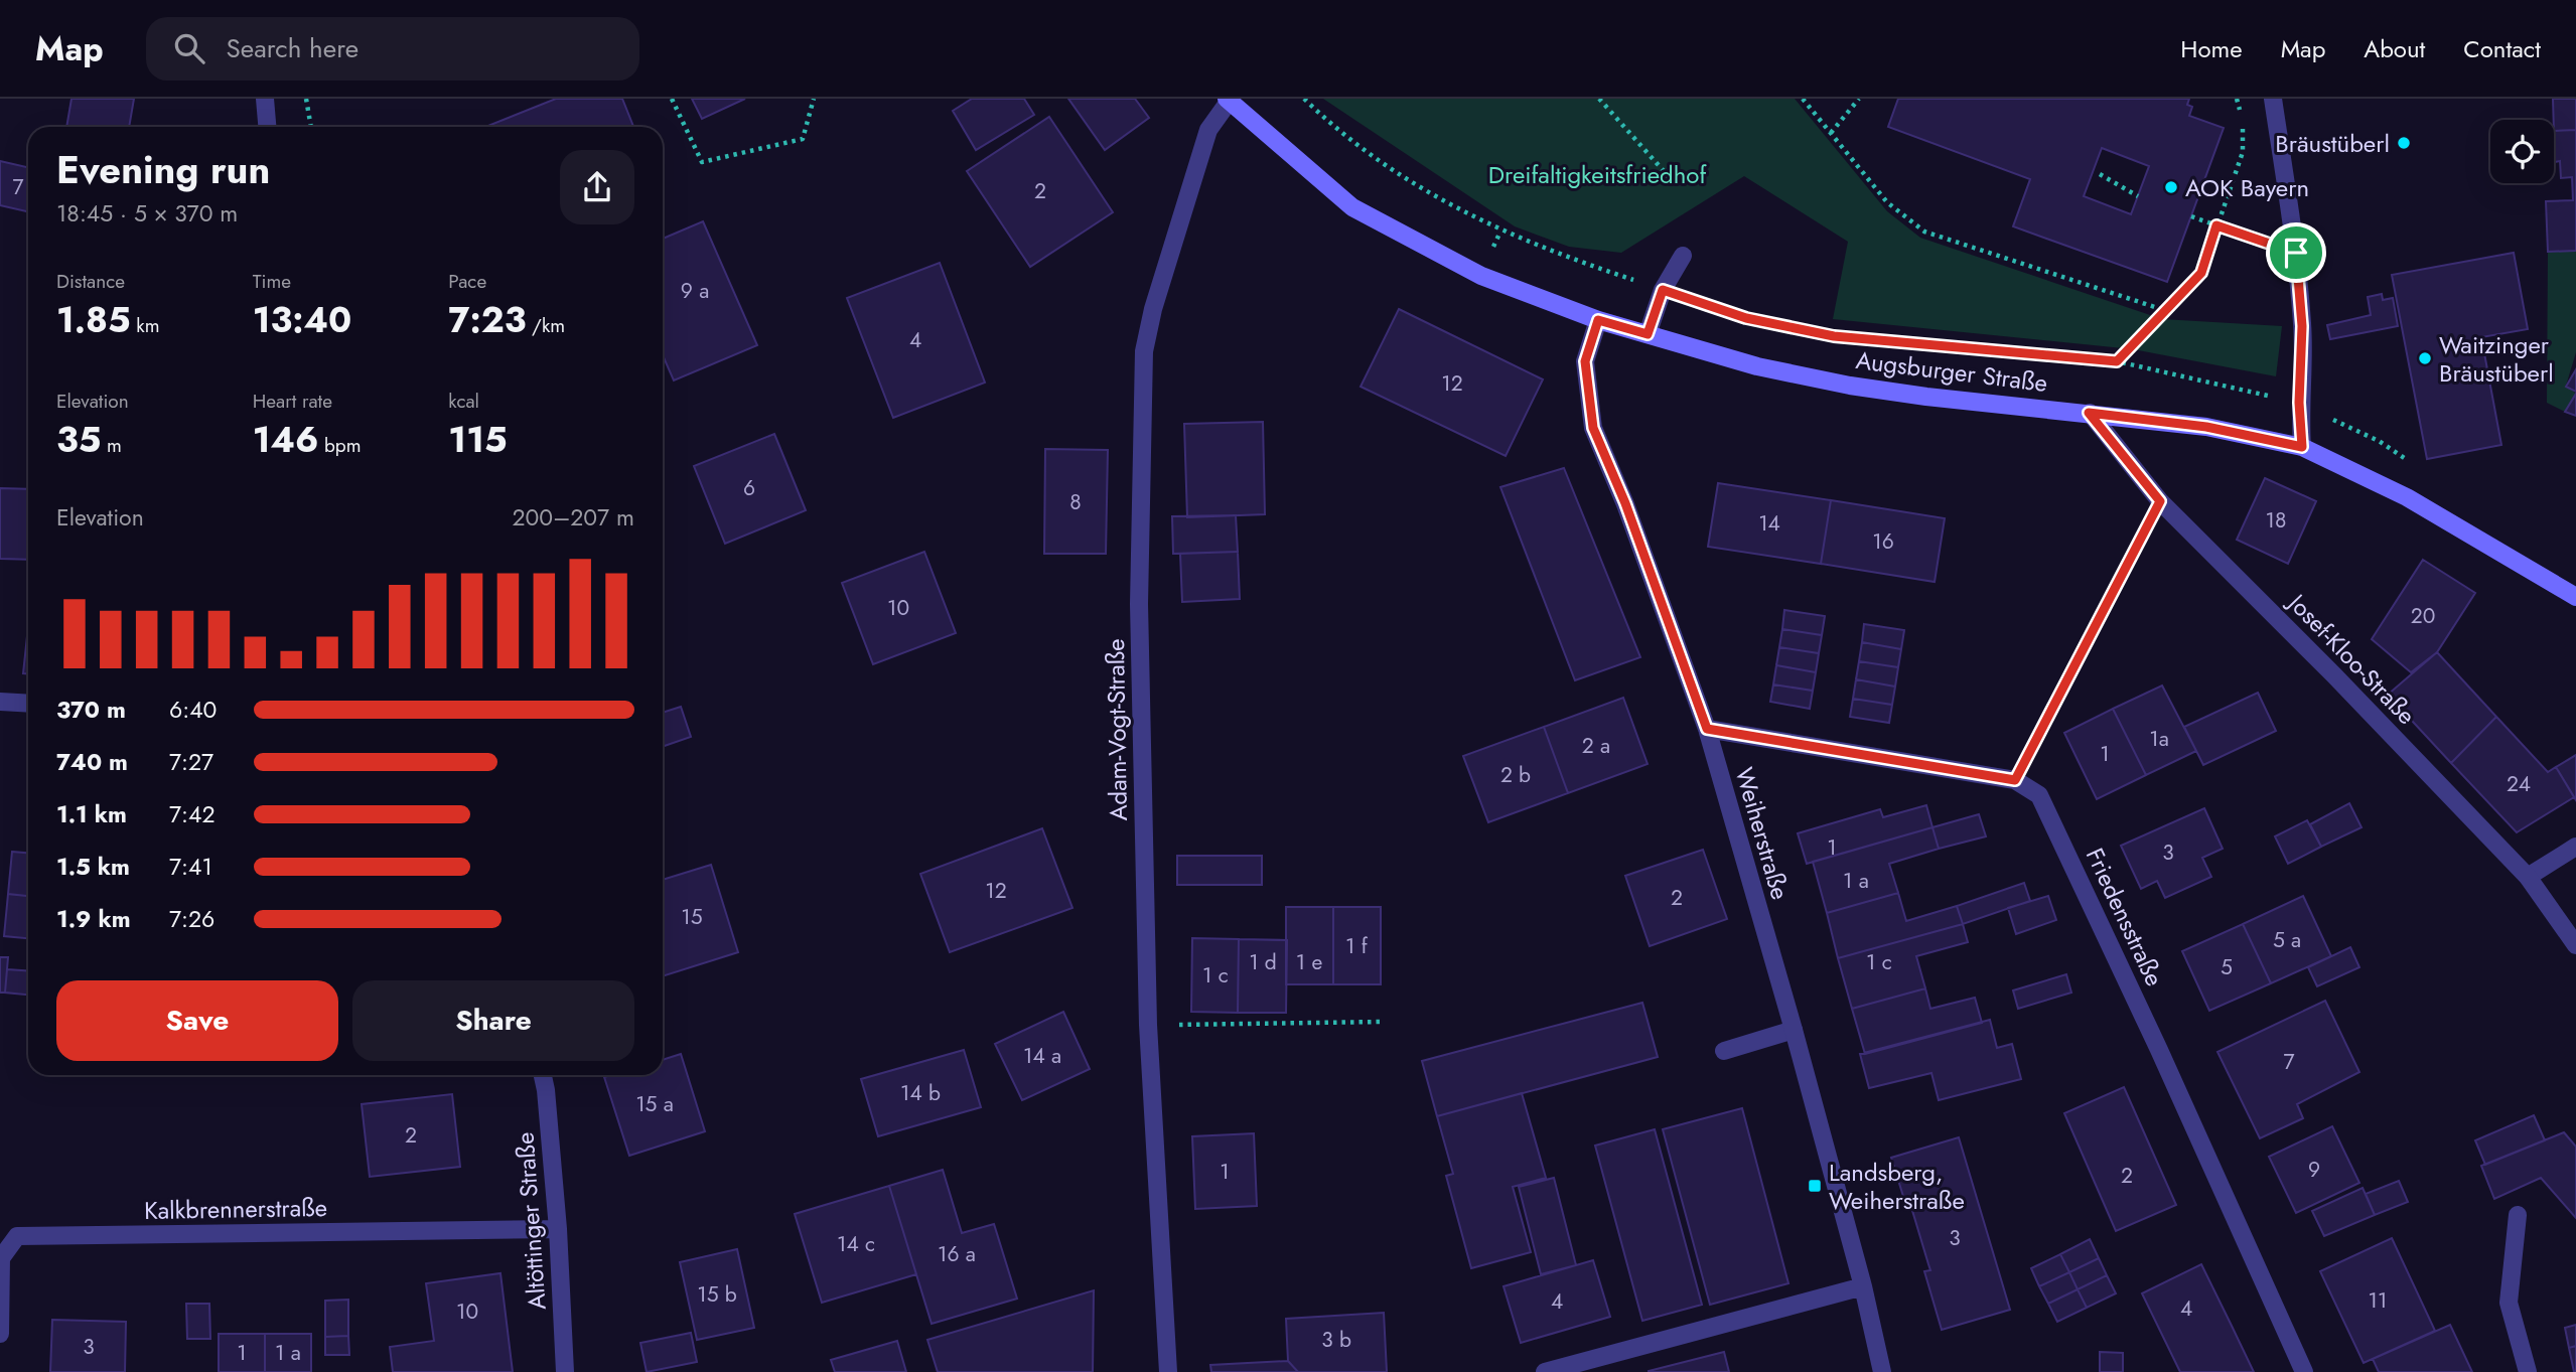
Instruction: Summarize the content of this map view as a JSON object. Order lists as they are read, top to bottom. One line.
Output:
{"streets":{"street":["Augsburger Straße","Josef-Kloo-Straße","Adam-Vogt-Straße","Weiherstraße","Friedensstraße","Kalkbrennerstraße","Altöttinger Straße"]},"crossings":[["Augsburger Straße","Josef-Kloo-Straße"],["Augsburger Straße","Adam-Vogt-Straße"],["Augsburger Straße","Weiherstraße"],["Weiherstraße","Friedensstraße"],["Kalkbrennerstraße","Altöttinger Straße"]],"parks":["Dreifaltigkeitsfriedhof"],"places":{"other":["Bräustüberl","AOK Bayern","Waitzinger Bräustüberl"],"transit":["Landsberg, Weiherstraße"]},"house_numbers":["7","2","9 a","4","12","6","8","18","14","16","10","20","1a","2 a","1","2 b","24","1","3","1 a","12","2","15","5 a","1 f","1 d","1 e","1 c","5","1 c","14 a","7","14 b","15 a","2","9","1","2","3","14 c","16 a","15 b","11","4","4","10","3 b","3","1","1 a"],"page":{"header":"Map","search":"Search here","nav":["Home","Map","About","Contact"],"heading":["Evening run","18:45 · 5 × 370 m"],"stats":[["Distance","1.85 km"],["Time","13:40"],["Pace","7:23 /km"],["Elevation","35 m"],["Heart rate","146 bpm"],["kcal","115"]],"chart":["Elevation","200–207 m"],"list":[{"name":"370 m","note":"6:40"},{"name":"740 m","note":"7:27"},{"name":"1.1 km","note":"7:42"},{"name":"1.5 km","note":"7:41"},{"name":"1.9 km","note":"7:26"}],"buttons":["Save","Share"]}}
